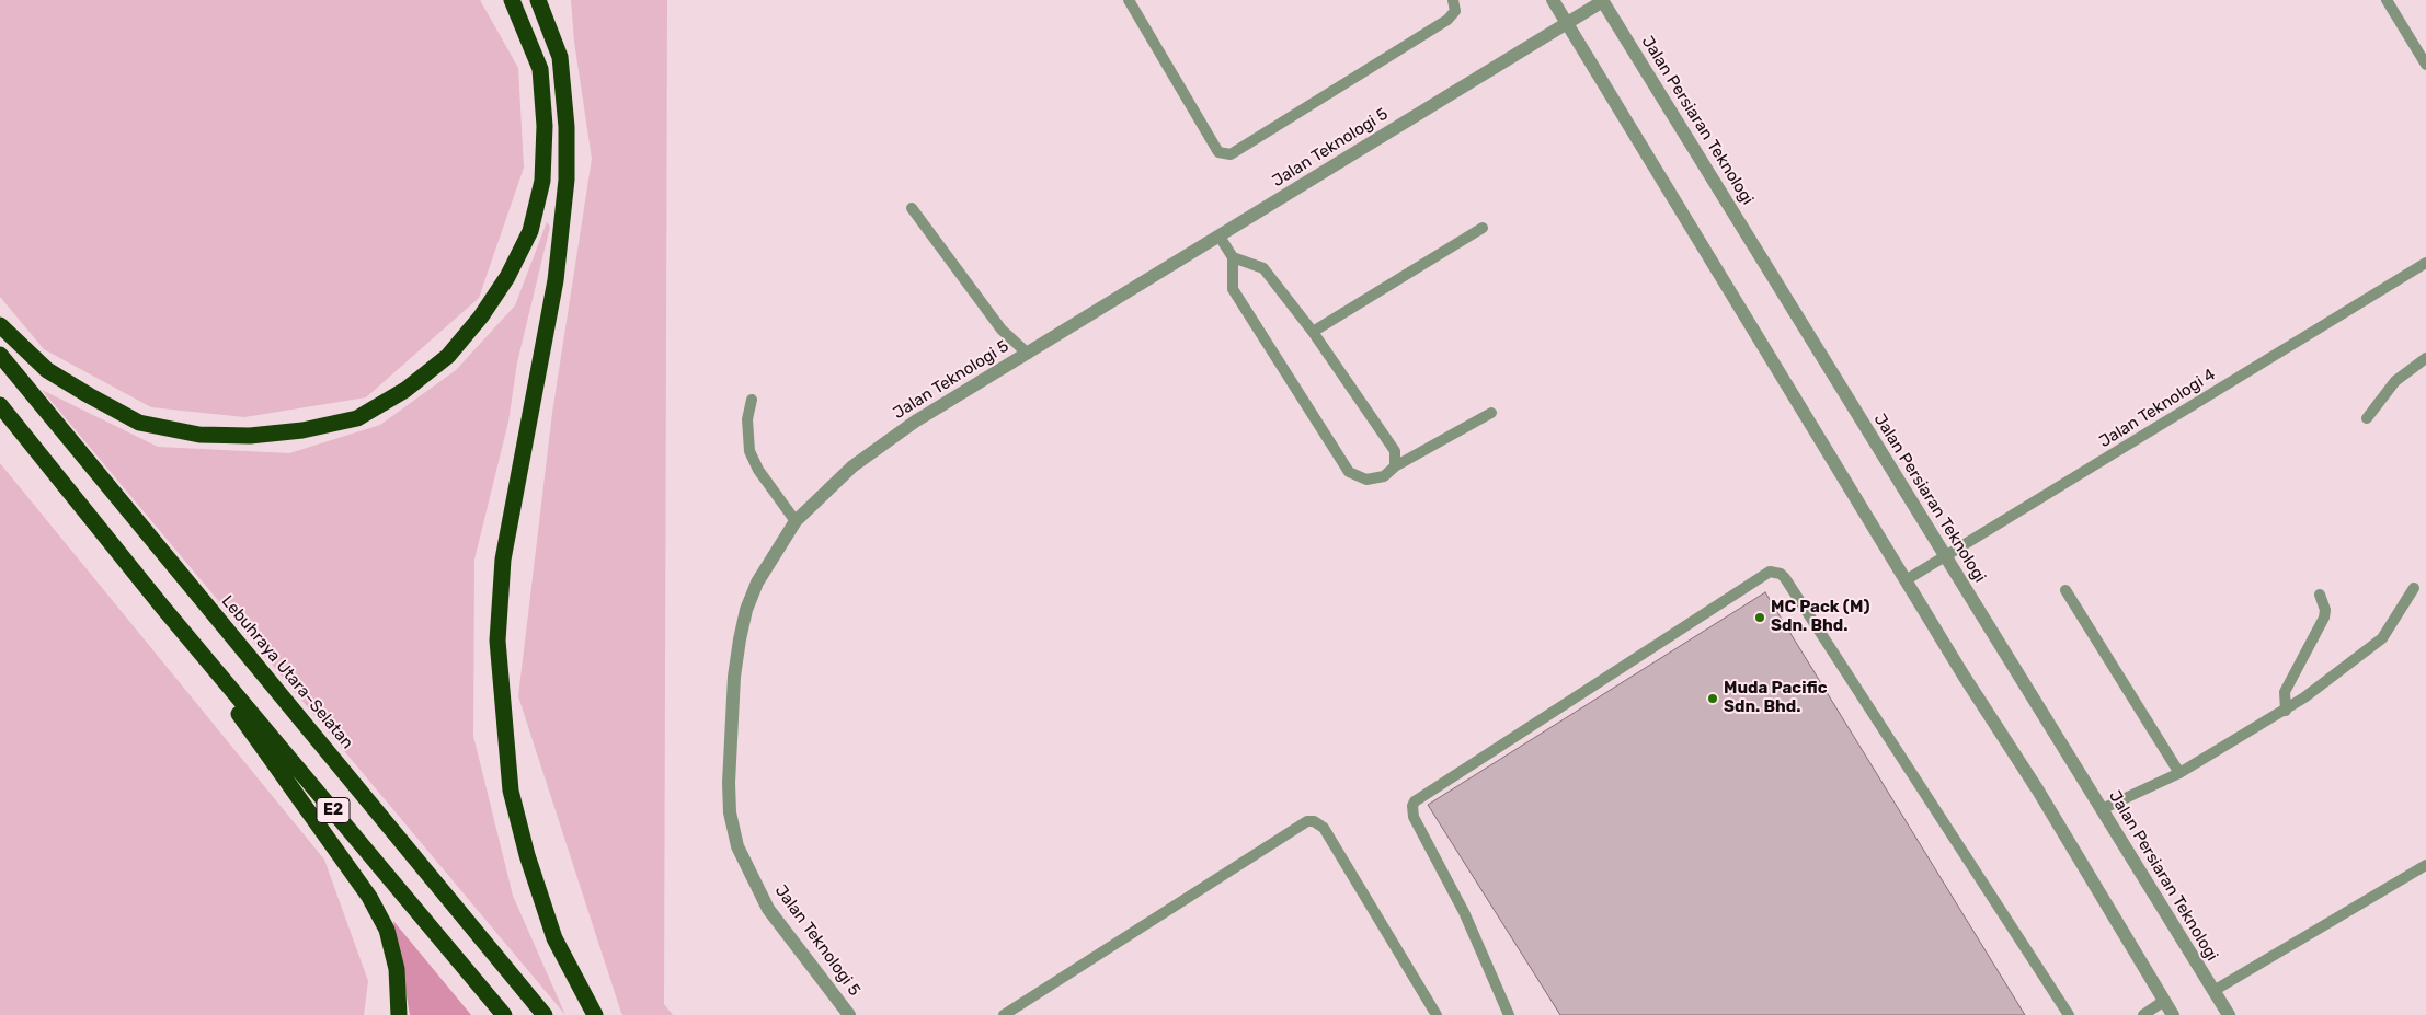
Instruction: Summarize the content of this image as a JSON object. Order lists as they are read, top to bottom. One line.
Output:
{"streets":{"highway":["Lebuhraya Utara–Selatan","E2"],"street":["Jalan Persiaran Teknologi","Jalan Teknologi 5"],"lane":["Jalan Teknologi 4"]},"crossings":[["Jalan Persiaran Teknologi","Jalan Teknologi 5"],["Jalan Persiaran Teknologi","Jalan Teknologi 4"]],"places":["MC Pack (M) Sdn. Bhd.","Muda Pacific Sdn. Bhd."]}
